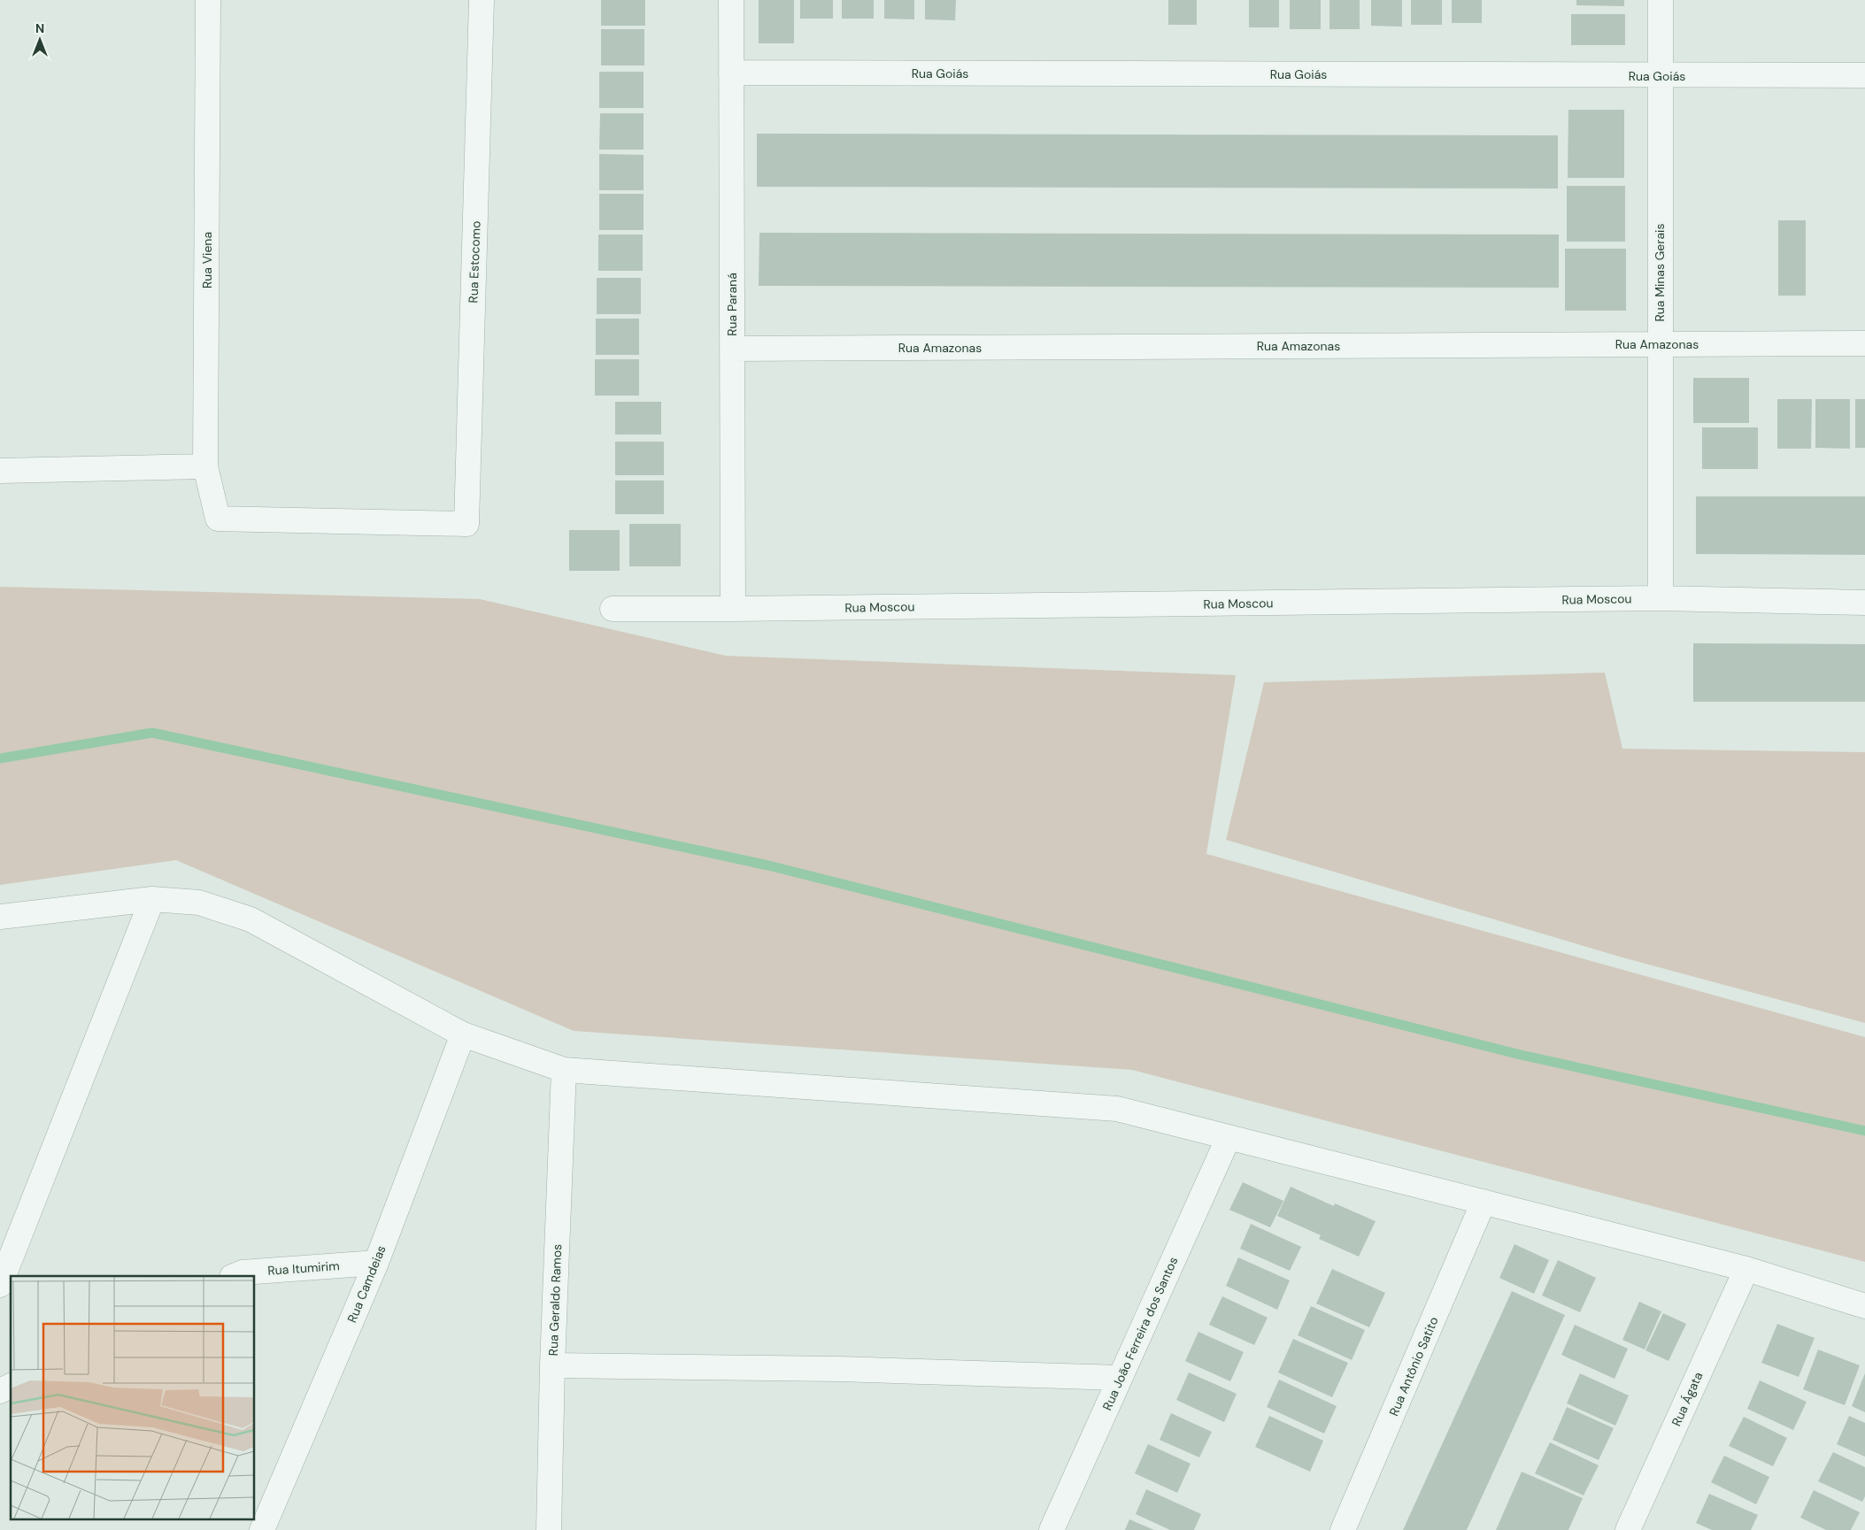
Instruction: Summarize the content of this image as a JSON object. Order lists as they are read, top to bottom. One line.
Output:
{"streets":{"street":["Rua Goiás","Rua Viena","Rua Estocomo","Rua Minas Gerais","Rua Paraná","Rua Amazonas","Rua Moscou","Rua Itumirim","Rua Camdeias","Rua Geraldo Ramos","Rua João Ferreira dos Santos","Rua Antônio Satito","Rua Ágata"]},"crossings":[["Rua Goiás","Rua Minas Gerais"],["Rua Goiás","Rua Paraná"],["Rua Viena","Rua Estocomo"],["Rua Minas Gerais","Rua Amazonas"],["Rua Minas Gerais","Rua Moscou"],["Rua Paraná","Rua Amazonas"],["Rua Paraná","Rua Moscou"],["Rua Itumirim","Rua Camdeias"]],"north":"top"}
